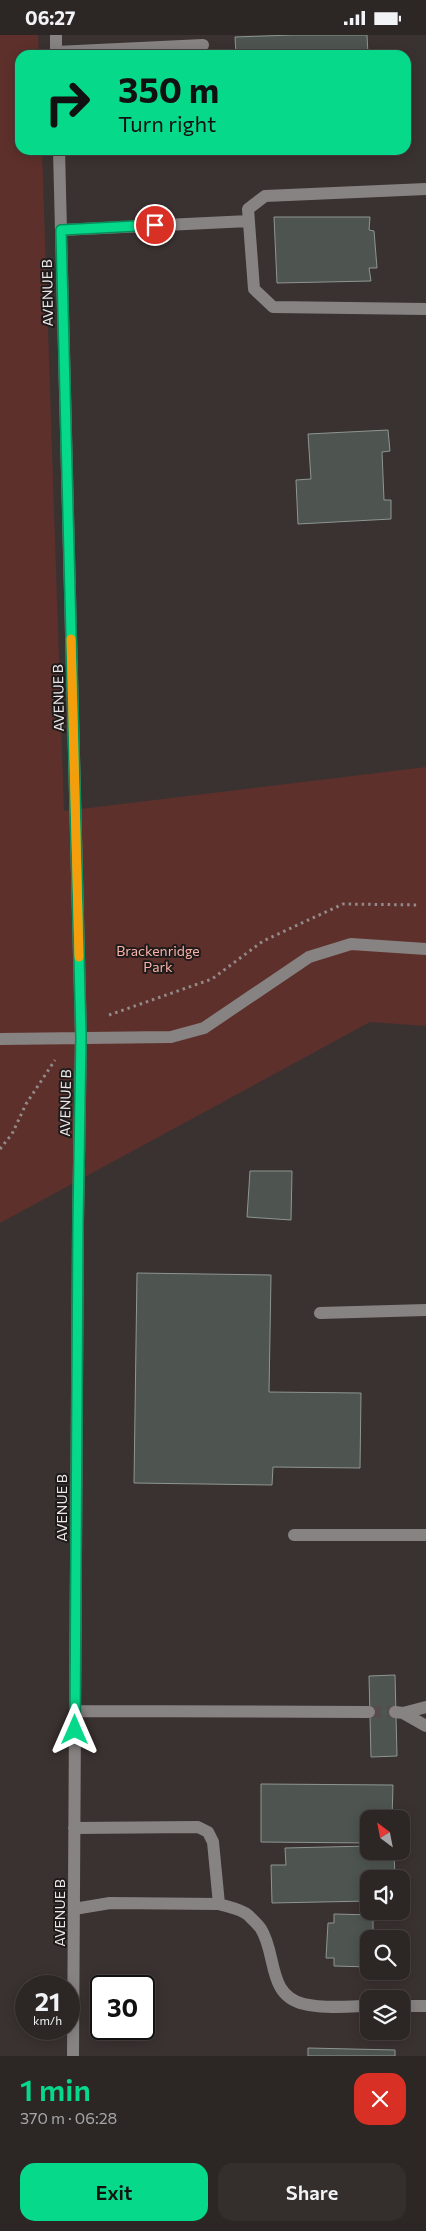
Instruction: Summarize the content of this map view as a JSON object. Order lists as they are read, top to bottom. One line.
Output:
{"streets":{"street":["AVENUE B"]},"parks":["Brackenridge Park"],"north":"top left","page":{"status":"06:27","turn":["350 m","Turn right"],"speed":"21 km/h","limit":"30","heading":["1 min","370 m · 06:28"],"buttons":["Exit","Share"]}}
